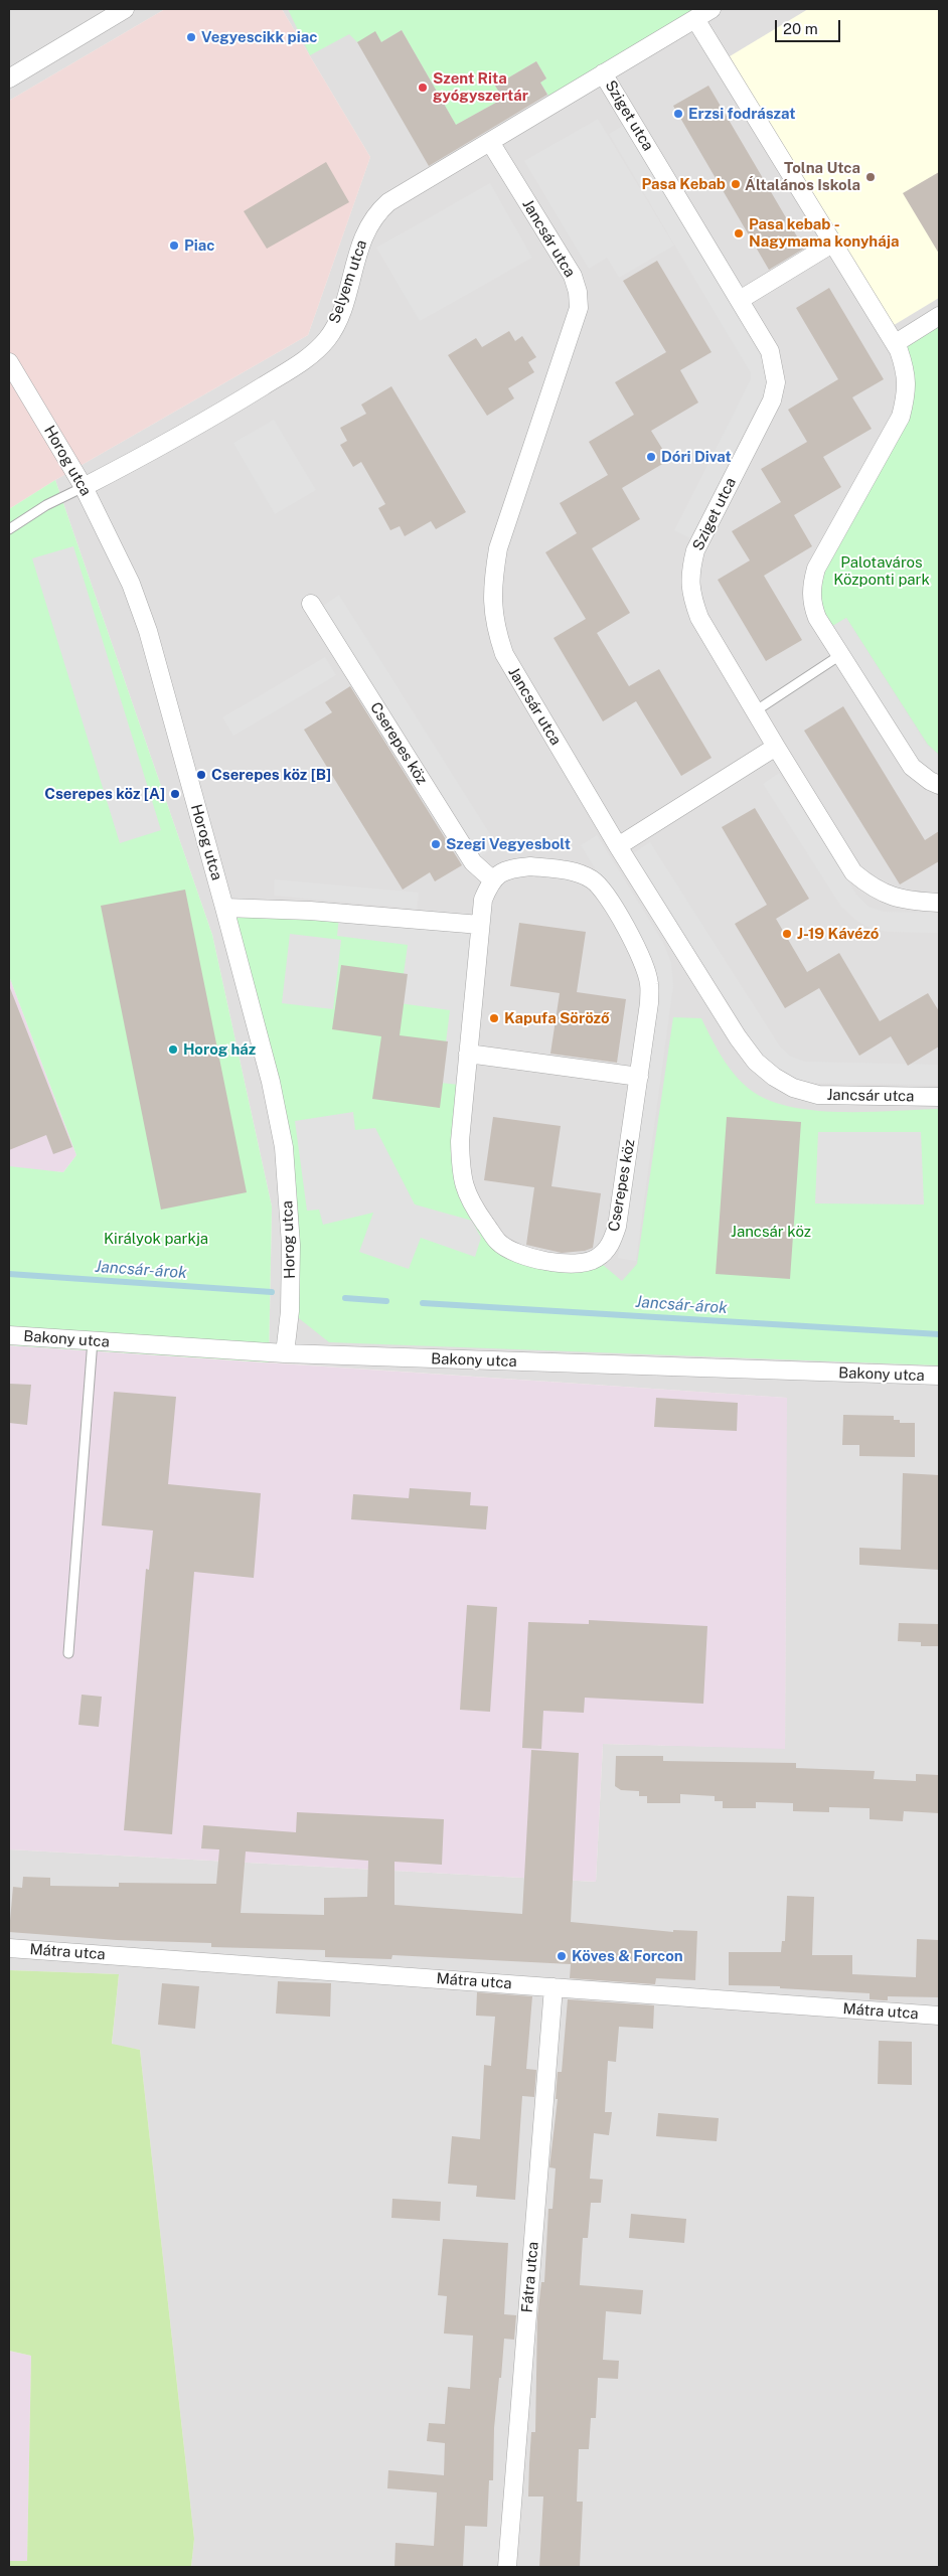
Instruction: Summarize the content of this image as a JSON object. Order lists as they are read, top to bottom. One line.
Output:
{"streets":{"street":["Sziget utca","Jancsár utca","Selyem utca","Horog utca","Cserepes köz","Bakony utca","Mátra utca","Fátra utca"]},"crossings":[["Sziget utca","Selyem utca"],["Jancsár utca","Selyem utca"],["Selyem utca","Horog utca"],["Horog utca","Bakony utca"],["Mátra utca","Fátra utca"]],"water":["Jancsár-árok"],"parks":["Palotaváros Központi park","Jancsár köz","Királyok parkja"],"places":["Vegyescikk piac","Szent Rita gyógyszertár","Erzsi fodrászat","Tolna Utca Általános Iskola","Pasa Kebab","Pasa kebab - Nagymama konyhája","Piac","Dóri Divat","Cserepes köz [B]","Cserepes köz [A]","Szegi Vegyesbolt","J-19 Kávézó","Kapufa Söröző","Horog ház","Köves & Forcon"],"scale_bar":"20 m"}
